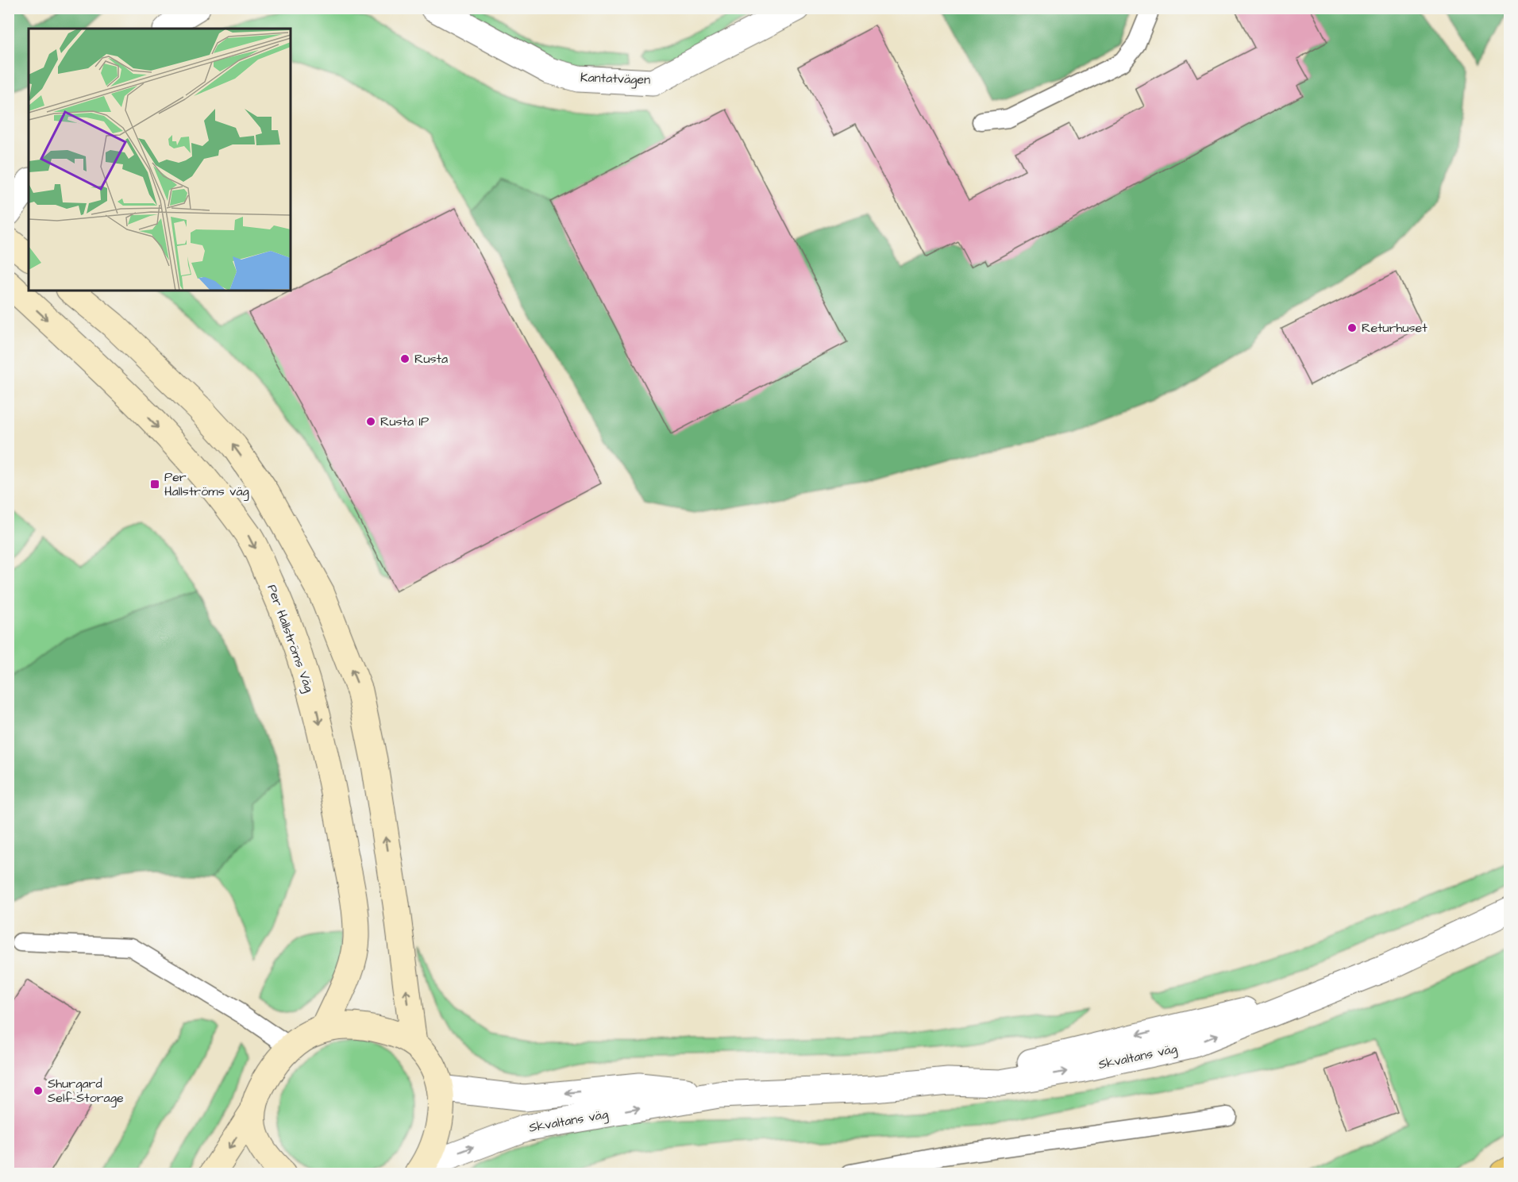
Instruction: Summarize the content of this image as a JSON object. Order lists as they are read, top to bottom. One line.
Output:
{"streets":{"main road":["Per Hallströms Väg","Skvaltans väg"],"street":["Kantatvägen"]},"crossings":[["Per Hallströms Väg","Skvaltans väg"]],"places":{"other":["Returhuset","Rusta","Rusta IP","Shurgard Self-Storage"],"transit":["Per Hallströms väg"]}}
